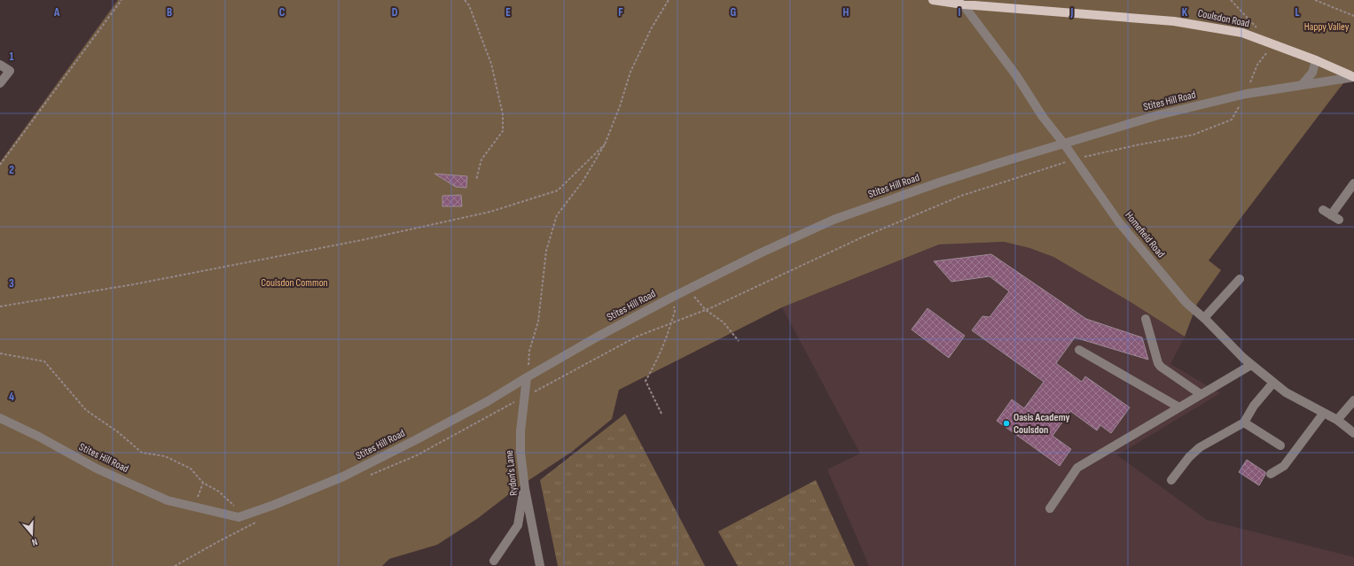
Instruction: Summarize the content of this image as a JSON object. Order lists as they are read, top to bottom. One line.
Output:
{"streets":{"main road":["Coulsdon Road"],"street":["Stites Hill Road","Homefield Road","Rydon's Lane"]},"crossings":[["Coulsdon Road","Stites Hill Road"],["Coulsdon Road","Homefield Road"],["Stites Hill Road","Homefield Road"],["Stites Hill Road","Rydon's Lane"]],"parks":["Happy Valley","Coulsdon Common"],"places":["Oasis Academy Coulsdon"],"north":"bottom","grid":{"columns":["A","B","C","D","E","F","G","H","I","J","K","L"],"rows":["1","2","3","4"]}}
